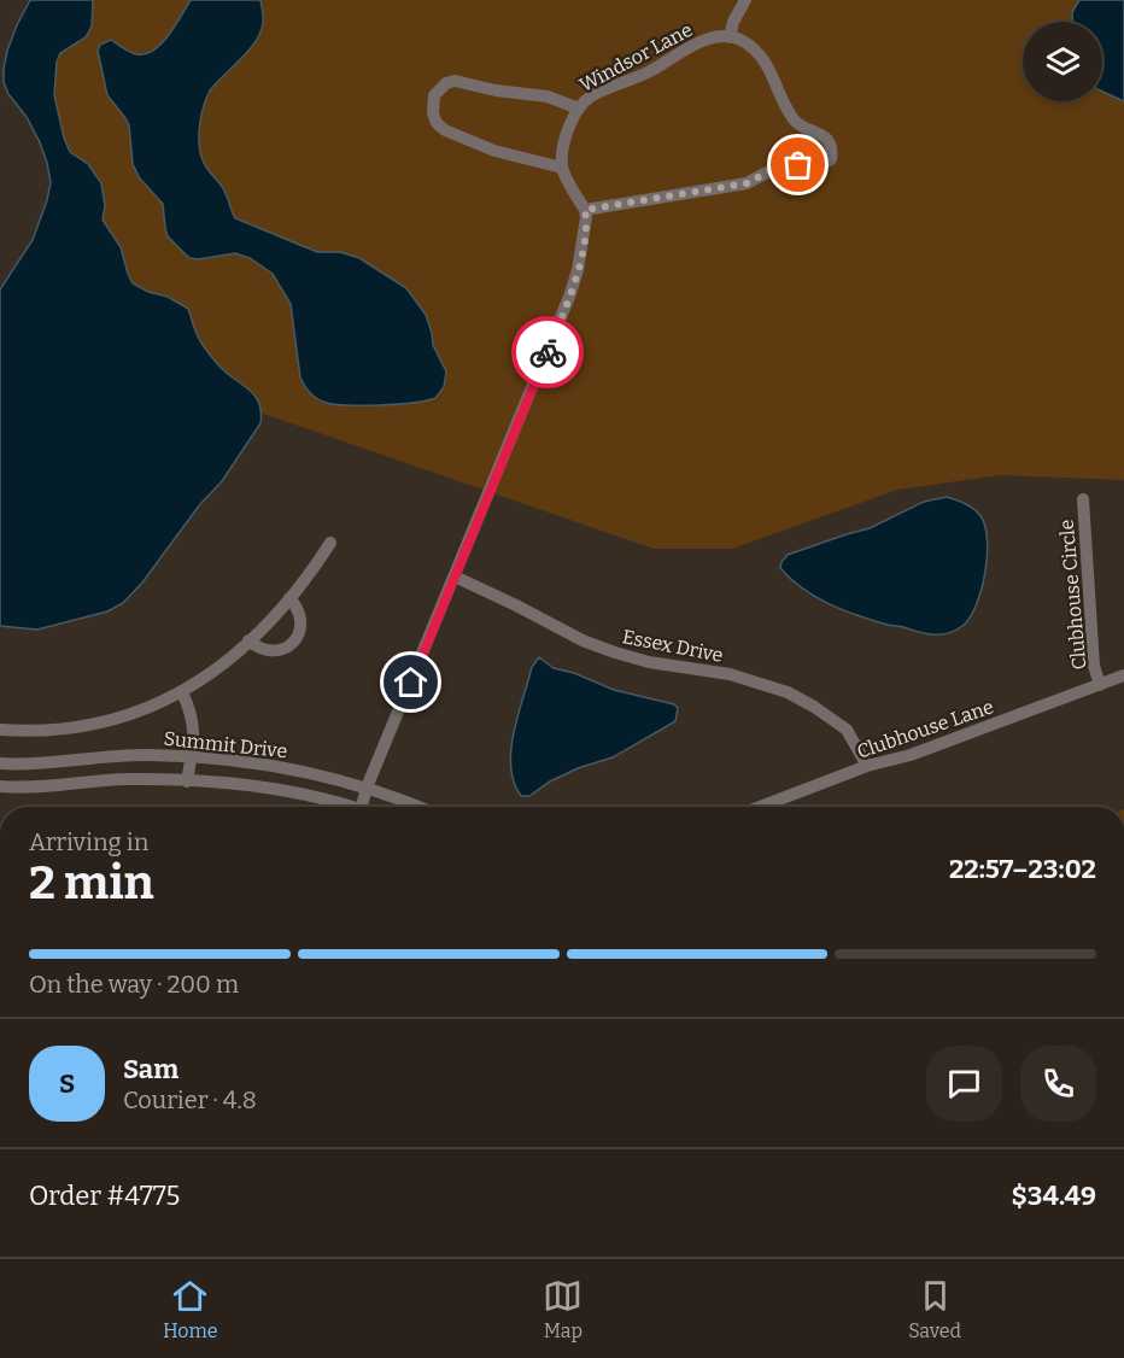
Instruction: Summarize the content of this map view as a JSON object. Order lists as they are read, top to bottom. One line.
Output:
{"streets":{"street":["Windsor Lane","Clubhouse Circle","Essex Drive","Clubhouse Lane","Summit Drive"]},"crossings":[["Clubhouse Circle","Clubhouse Lane"],["Essex Drive","Clubhouse Lane"]],"page":{"heading":["2 min","Arriving in","22:57–23:02"],"panel":["Sam","Courier · 4.8","Order #4775","$34.49"],"bar":"On the way · 200 m","round":"S","tabs":["Home","Map","Saved"]}}
